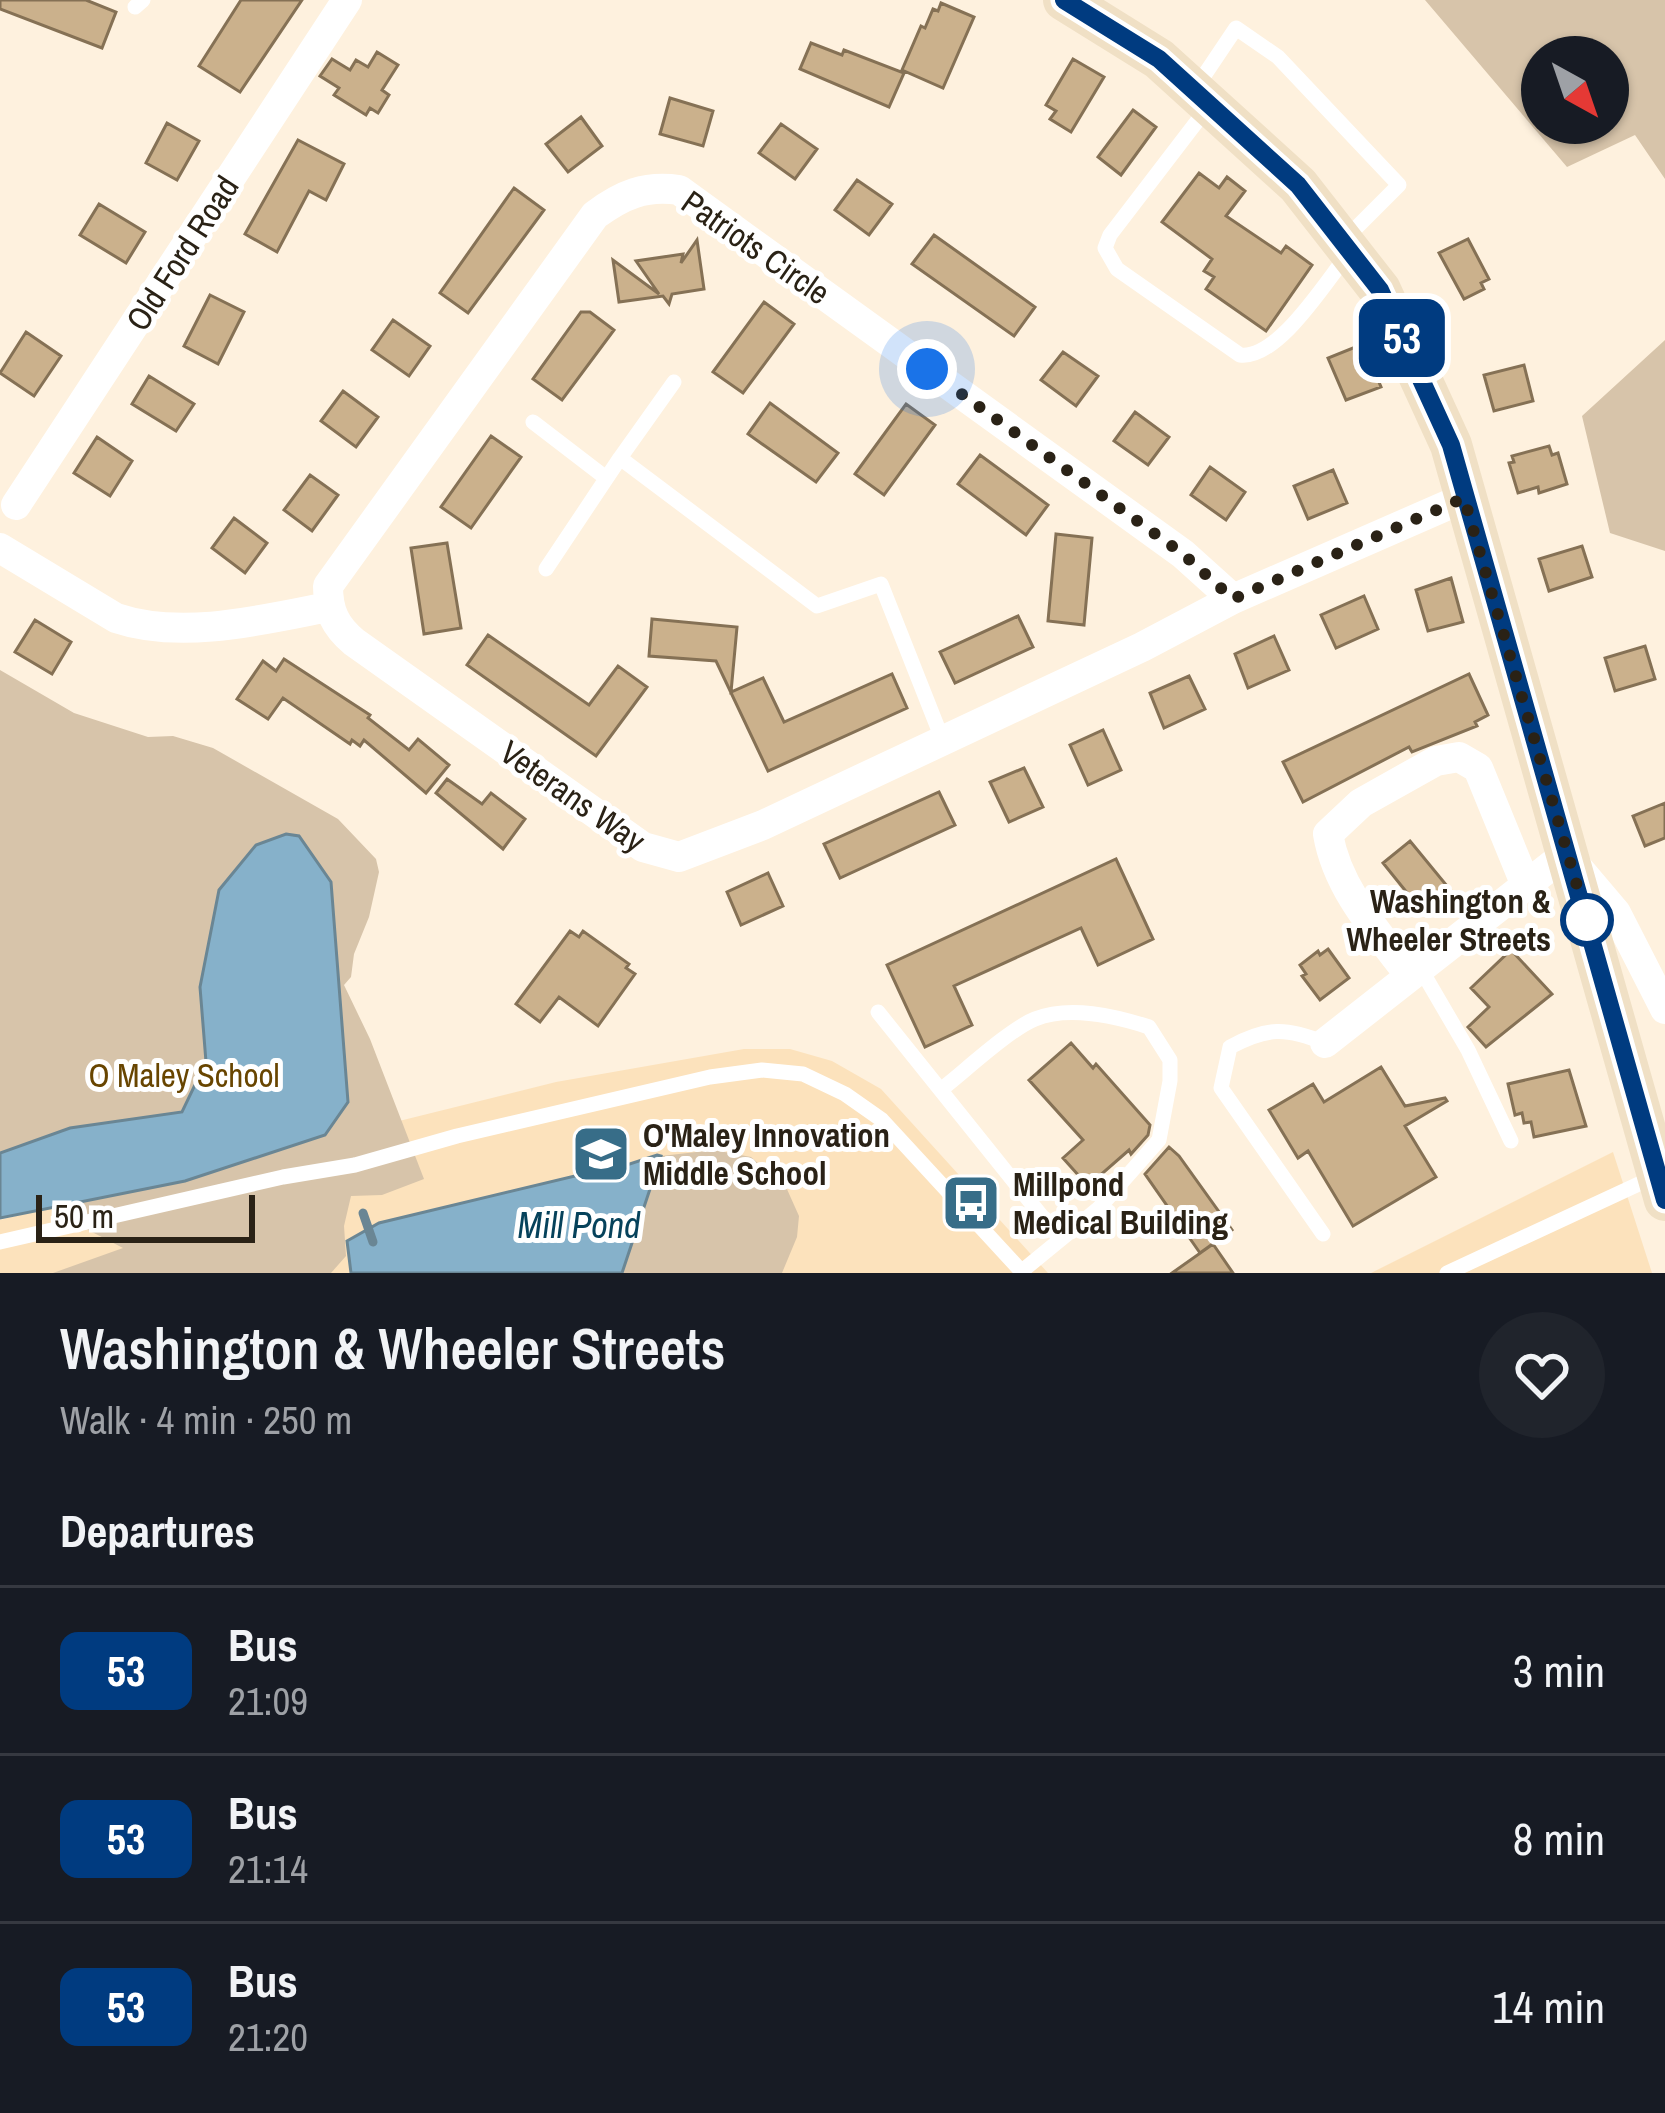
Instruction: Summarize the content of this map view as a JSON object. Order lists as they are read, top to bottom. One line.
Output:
{"streets":{"street":["Patriots Circle","Old Ford Road","Veterans Way"]},"crossings":[["Patriots Circle","Veterans Way"]],"water":["Mill Pond"],"parks":["O Maley School"],"places":{"other":["Washington & Wheeler Streets"],"school or university":["O'Maley Innovation Middle School"],"bus stop":["Millpond Medical Building"]},"lines":["bus line 53"],"scale_bar":"50 m","north":"bottom right","page":{"on_map":"53","scale":"50 m","heading":[["Washington & Wheeler Streets","Walk · 4 min · 250 m"],"Departures"],"list":[{"mark":"53","name":"Bus","note":"21:09","value":"3 min"},{"mark":"53","name":"Bus","note":"21:14","value":"8 min"},{"mark":"53","name":"Bus","note":"21:20","value":"14 min"}]}}
